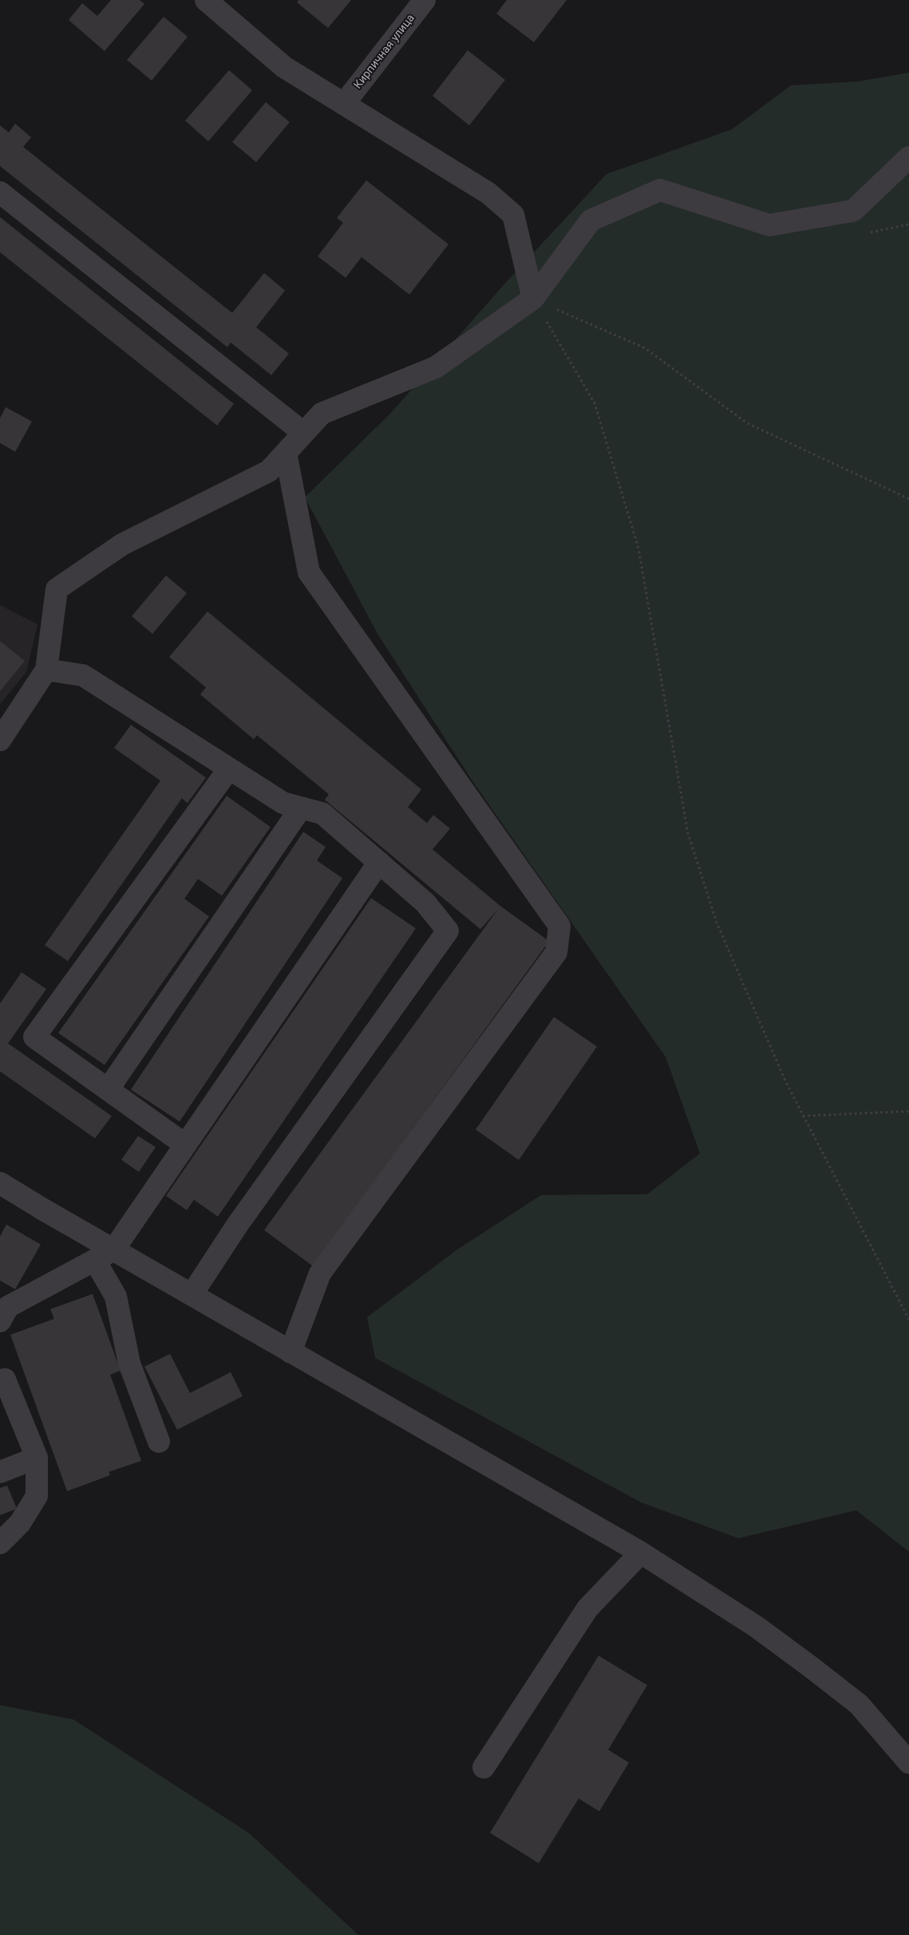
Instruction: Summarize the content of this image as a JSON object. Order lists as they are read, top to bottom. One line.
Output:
{"streets":{"street":["Кирпичная улица"]}}
